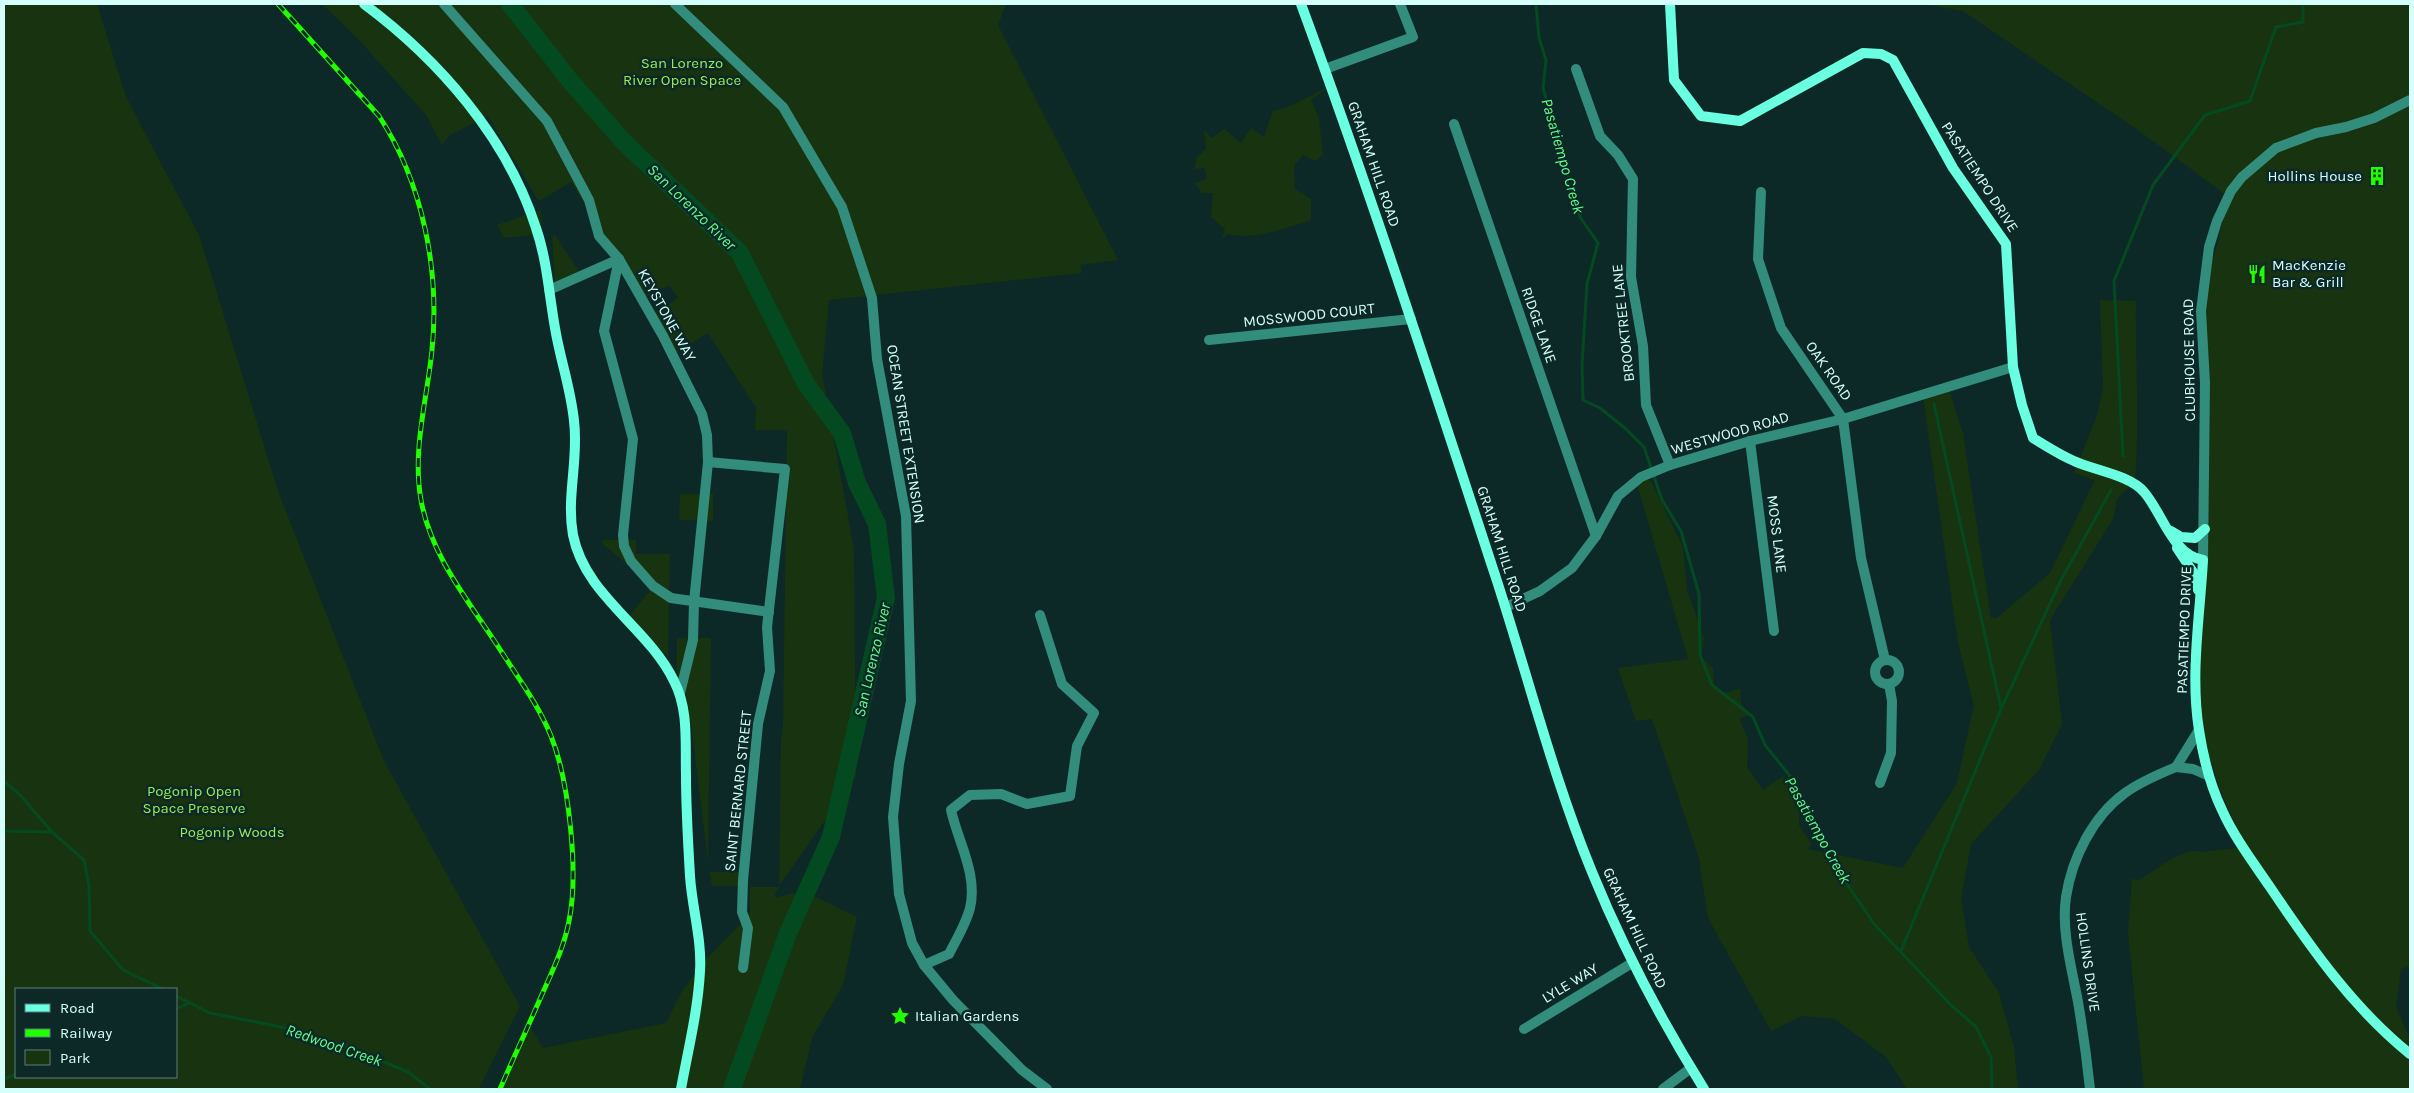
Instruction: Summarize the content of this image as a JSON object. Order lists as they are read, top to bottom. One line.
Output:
{"streets":{"main road":["GRAHAM HILL ROAD","PASATIEMPO DRIVE"],"street":["KEYSTONE WAY","MOSSWOOD COURT","BROOKTREE LANE","RIDGE LANE","CLUBHOUSE ROAD","OAK ROAD","WESTWOOD ROAD","OCEAN STREET EXTENSION","MOSS LANE","SAINT BERNARD STREET","HOLLINS DRIVE","LYLE WAY"]},"crossings":[["GRAHAM HILL ROAD","MOSSWOOD COURT"],["GRAHAM HILL ROAD","WESTWOOD ROAD"],["GRAHAM HILL ROAD","LYLE WAY"],["PASATIEMPO DRIVE","CLUBHOUSE ROAD"],["PASATIEMPO DRIVE","WESTWOOD ROAD"],["KEYSTONE WAY","SAINT BERNARD STREET"],["BROOKTREE LANE","WESTWOOD ROAD"],["RIDGE LANE","WESTWOOD ROAD"],["OAK ROAD","WESTWOOD ROAD"],["WESTWOOD ROAD","MOSS LANE"]],"water":["Pasatiempo Creek","San Lorenzo River","Redwood Creek"],"parks":["San Lorenzo River Open Space","Pogonip Open Space Preserve","Pogonip Woods"],"places":{"building":["Hollins House"],"restaurant":["MacKenzie Bar & Grill"],"place":["Italian Gardens"]},"legend":["Road","Railway","Park"]}
